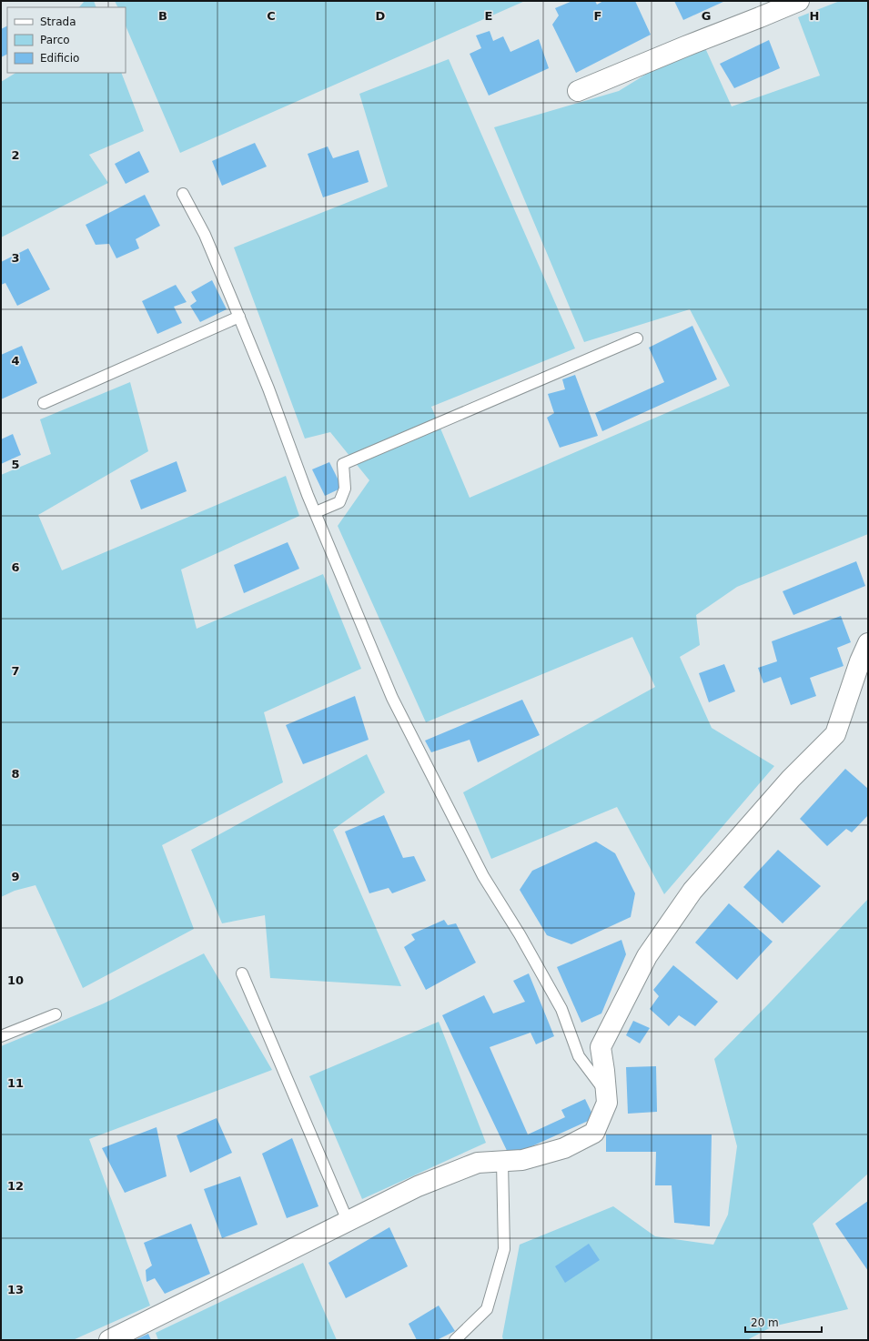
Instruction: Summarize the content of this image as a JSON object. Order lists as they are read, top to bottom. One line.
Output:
{"legend":["Strada","Parco","Edificio"],"scale_bar":"20 m","grid":{"columns":["B","C","D","E","F","G","H"],"rows":["2","3","4","5","6","7","8","9","10","11","12","13"]}}
